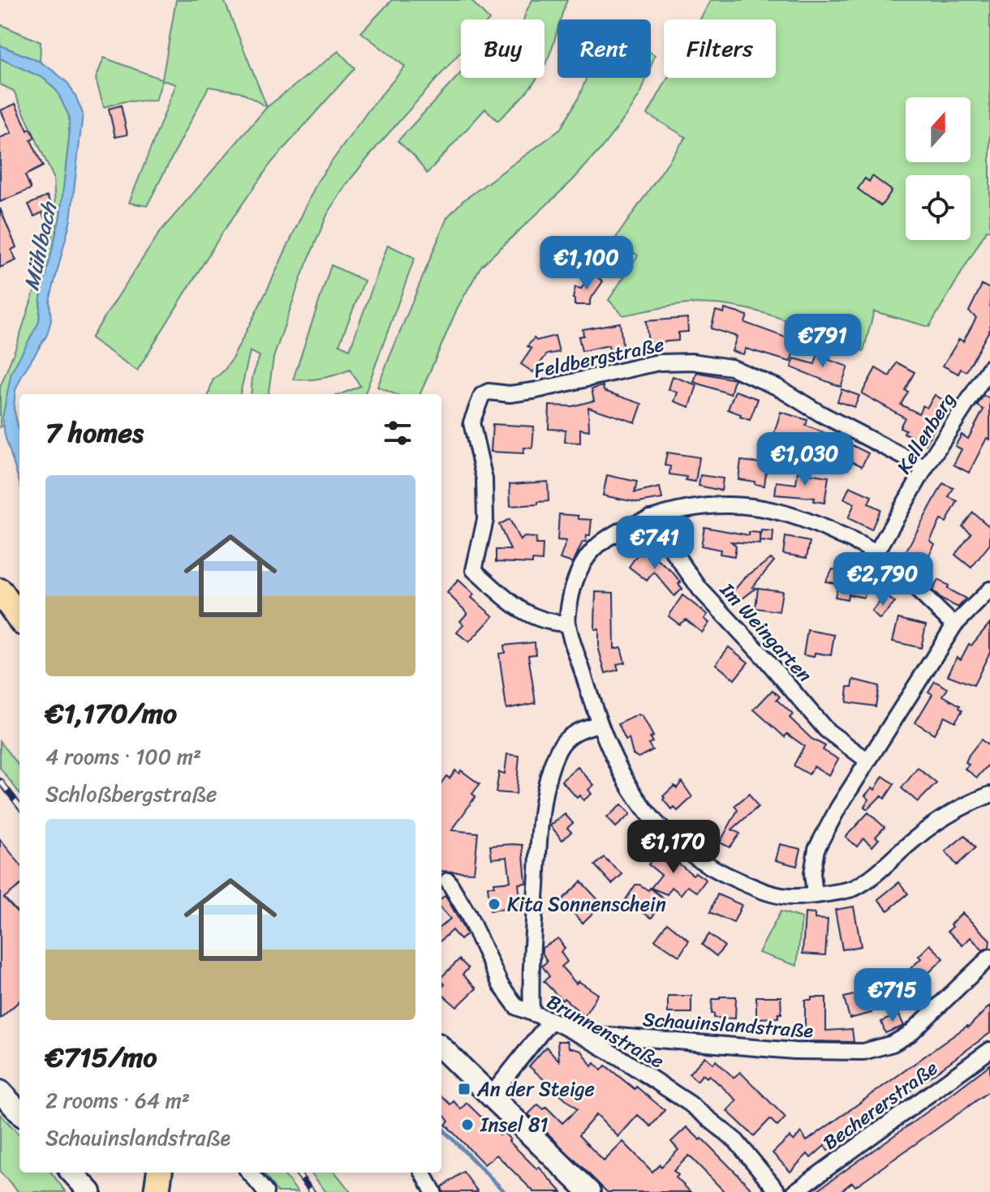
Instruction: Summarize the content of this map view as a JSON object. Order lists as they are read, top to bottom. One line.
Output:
{"streets":{"street":["Feldbergstraße","Kellenberg","Im Weingarten","Schauinslandstraße","Brunnenstraße","Bechererstraße"]},"crossings":[["Feldbergstraße","Kellenberg"],["Schauinslandstraße","Brunnenstraße"]],"water":["Mühlbach"],"places":{"other":["Kita Sonnenschein","Insel 81"],"transit":["An der Steige"]},"north":"top","page":{"chip":["Buy","Rent","Filters"],"price":["€1,100","€791","€1,030","€741","€2,790","€1,170","€715"],"heading":"7 homes","list":[{"name":"€1,170/mo","note":"4 rooms · 100 m² · Schloßbergstraße"},{"name":"€715/mo","note":"2 rooms · 64 m² · Schauinslandstraße"}]}}
